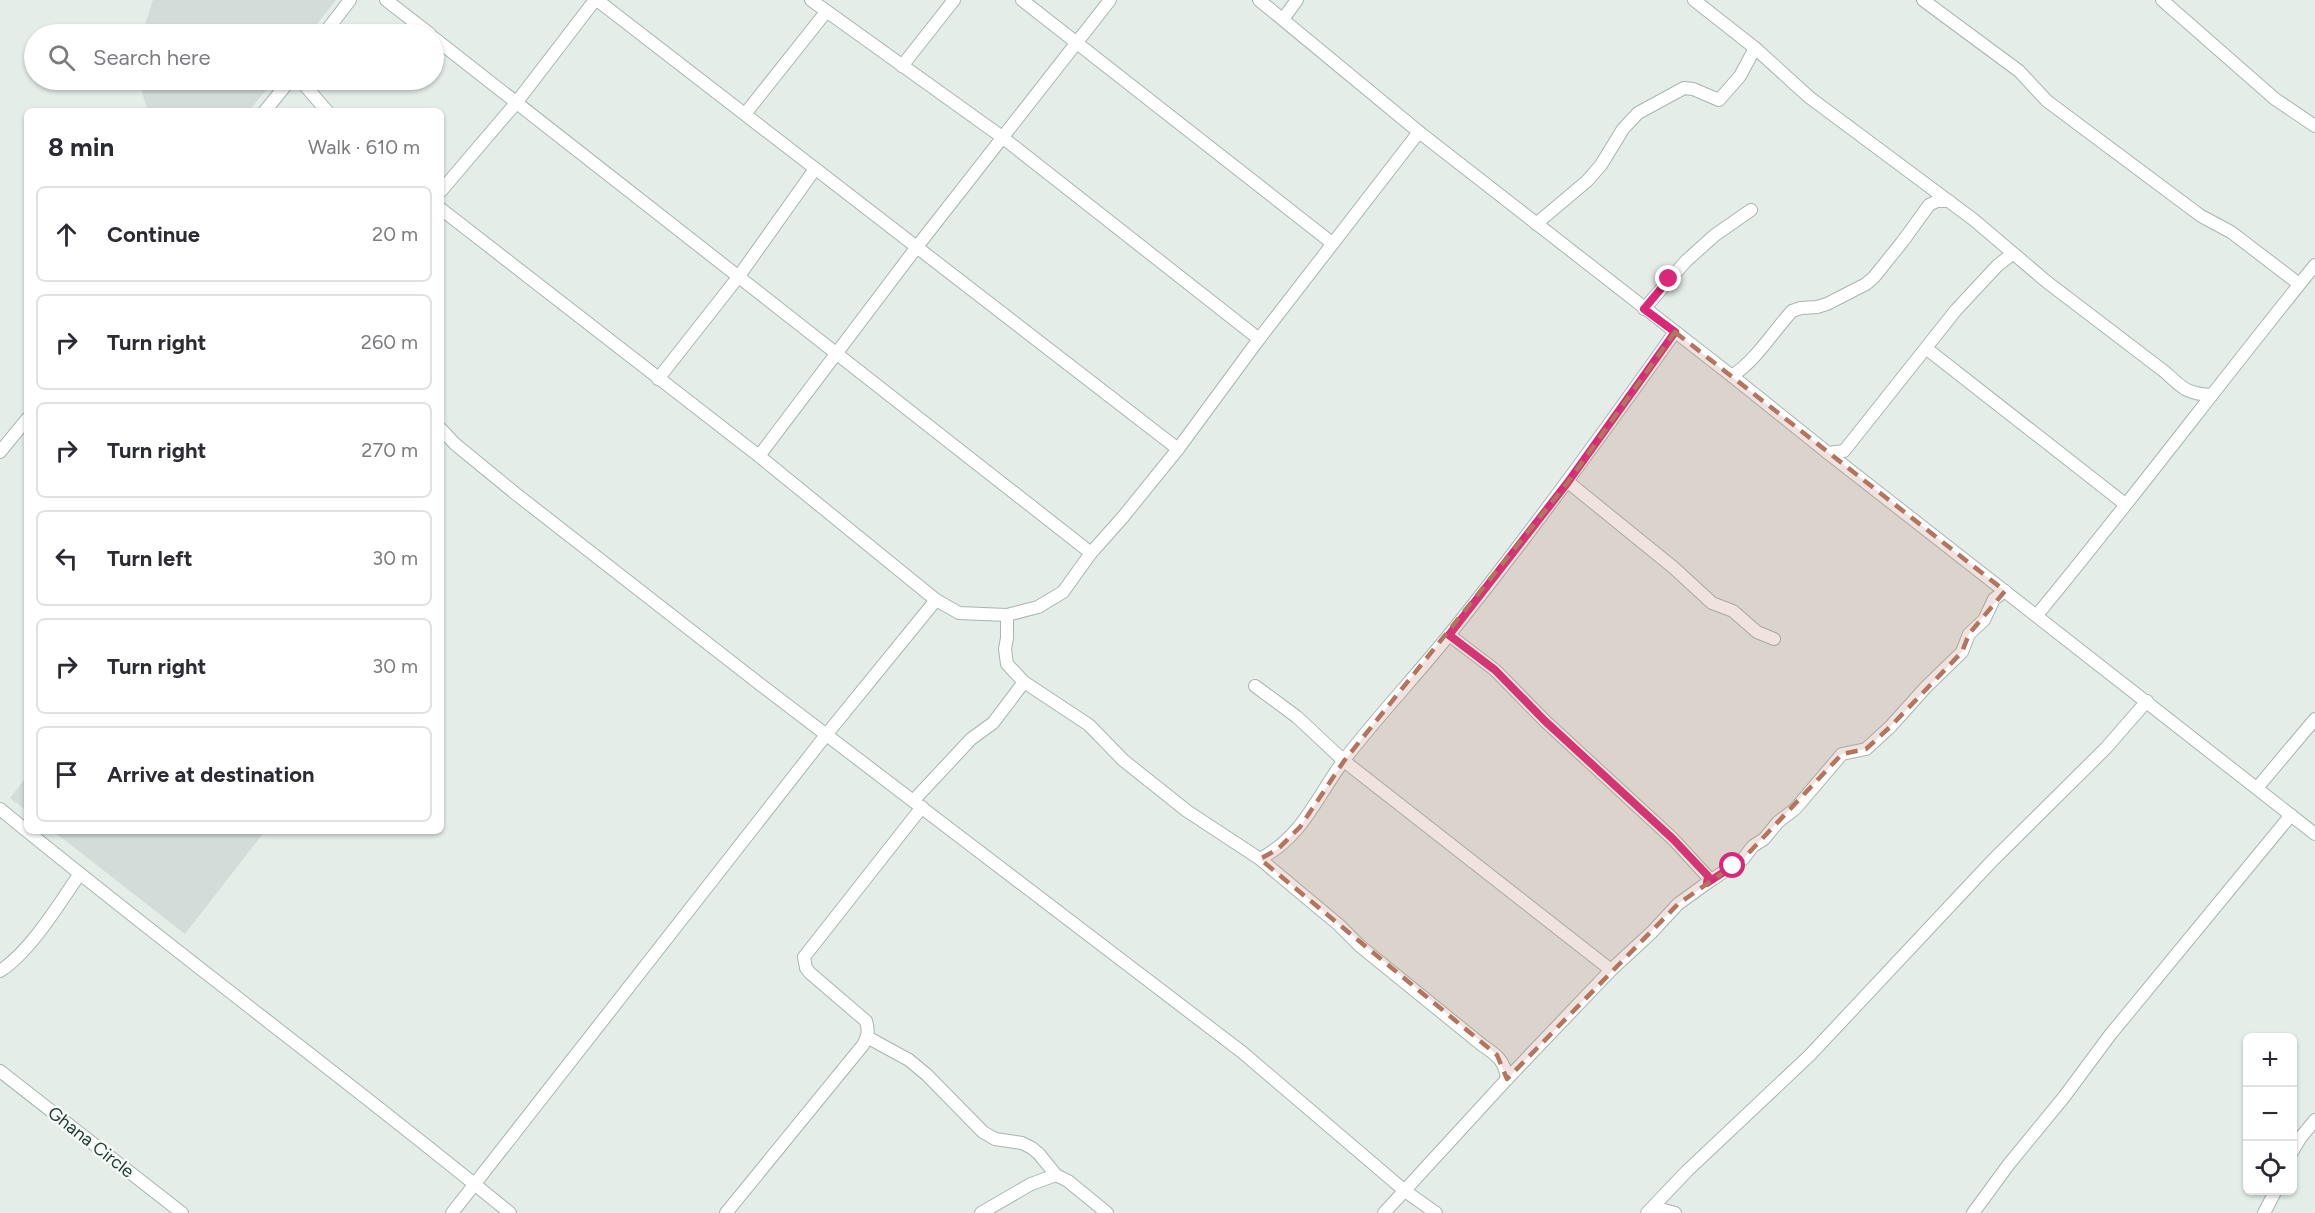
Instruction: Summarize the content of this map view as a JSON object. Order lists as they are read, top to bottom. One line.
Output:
{"streets":{"street":["Ghana Circle"]},"page":{"search":"Search here","heading":["8 min","Walk · 610 m"],"list":[["Continue","20 m"],["Turn right","260 m"],["Turn right","270 m"],["Turn left","30 m"],["Turn right","30 m"],"Arrive at destination"],"map_buttons":["+","−"]}}
